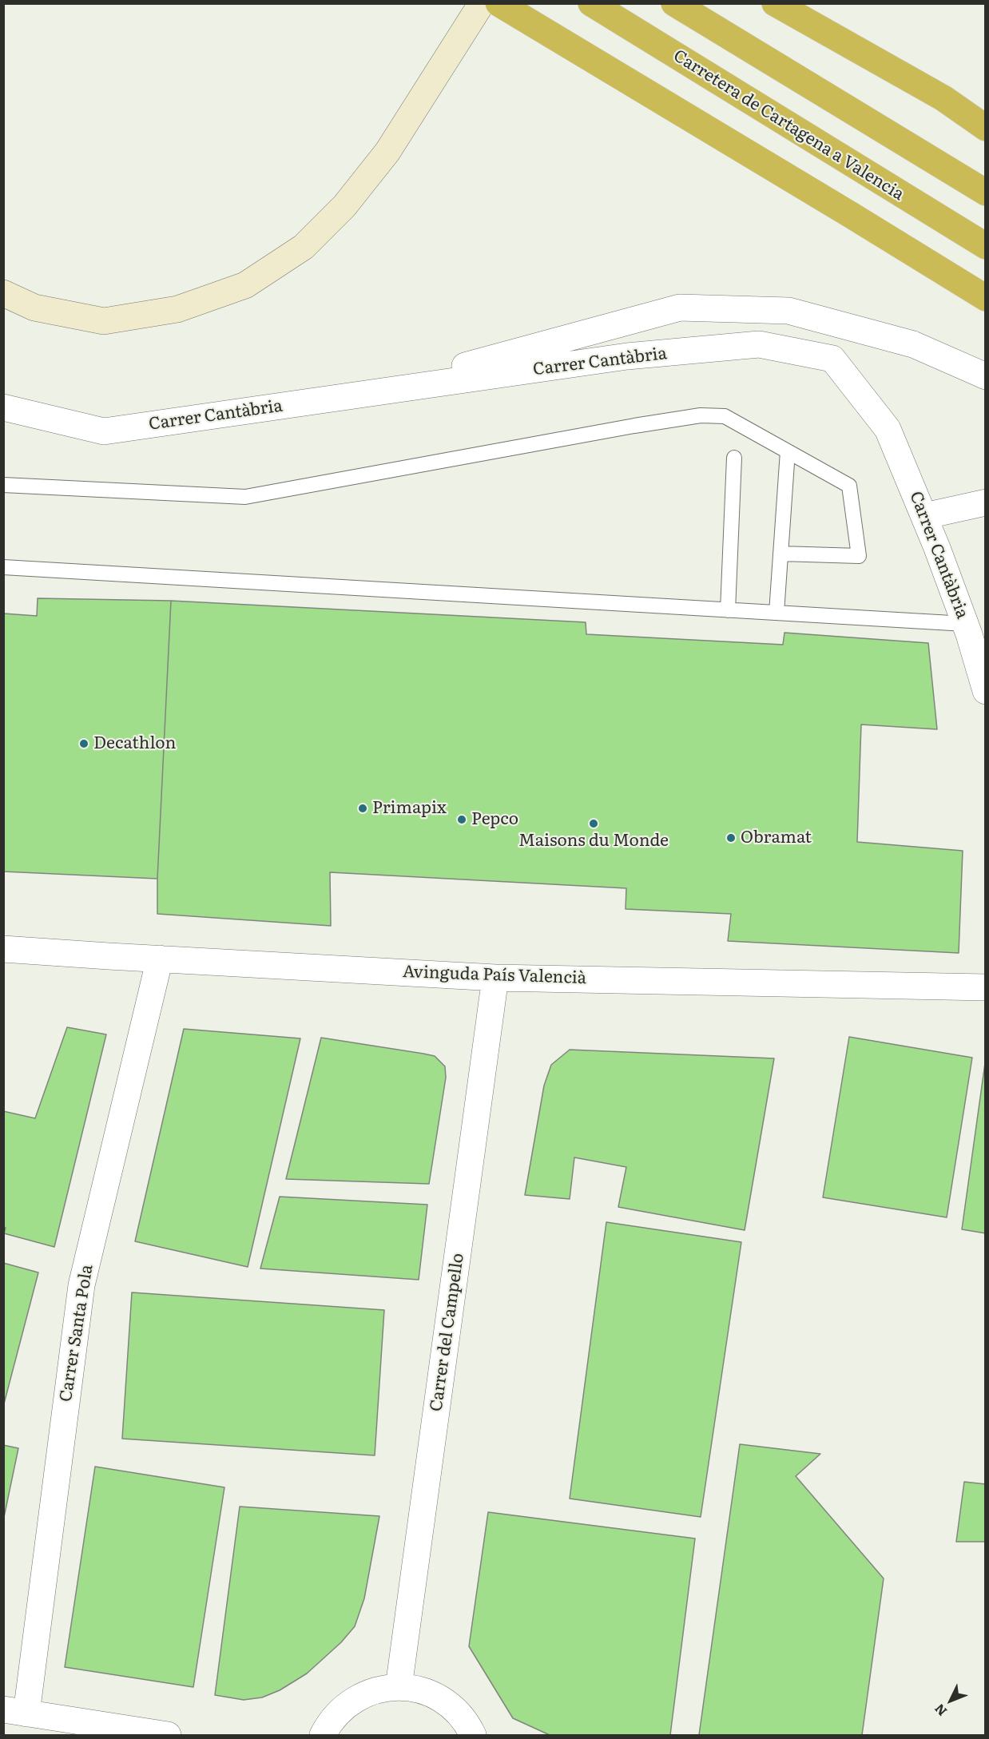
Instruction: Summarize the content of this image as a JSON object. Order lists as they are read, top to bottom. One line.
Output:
{"streets":{"highway":["Carretera de Cartagena a Valencia"],"street":["Carrer Cantàbria","Avinguda País Valencià","Carrer del Campello","Carrer Santa Pola"]},"crossings":[["Avinguda País Valencià","Carrer del Campello"],["Avinguda País Valencià","Carrer Santa Pola"]],"places":["Decathlon","Primapix","Pepco","Maisons du Monde","Obramat"],"north":"bottom left"}
